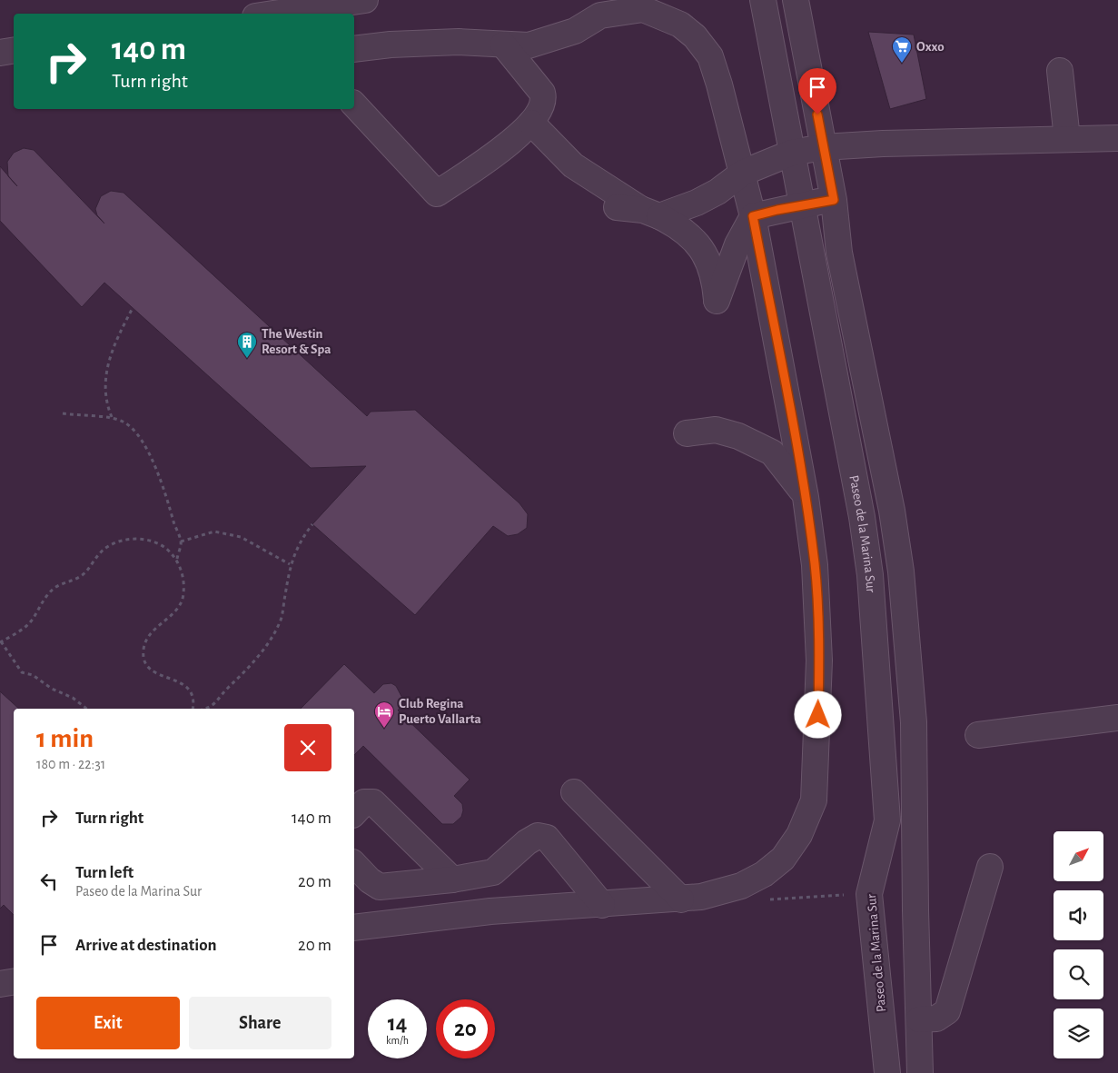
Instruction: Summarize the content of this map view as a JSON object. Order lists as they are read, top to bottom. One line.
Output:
{"streets":{"street":["Paseo de la Marina Sur"]},"places":{"supermarket":["Oxxo"],"building":["The Westin Resort & Spa"],"hotel":["Club Regina Puerto Vallarta"]},"north":"top right","page":{"turn":["140 m","Turn right"],"heading":["1 min","180 m · 22:31"],"list":[{"name":"Turn right","value":"140 m"},{"name":"Turn left","note":"Paseo de la Marina Sur","value":"20 m"},{"name":"Arrive at destination","value":"20 m"}],"buttons":["Exit","Share"],"speed":"14 km/h","limit":"20"}}
